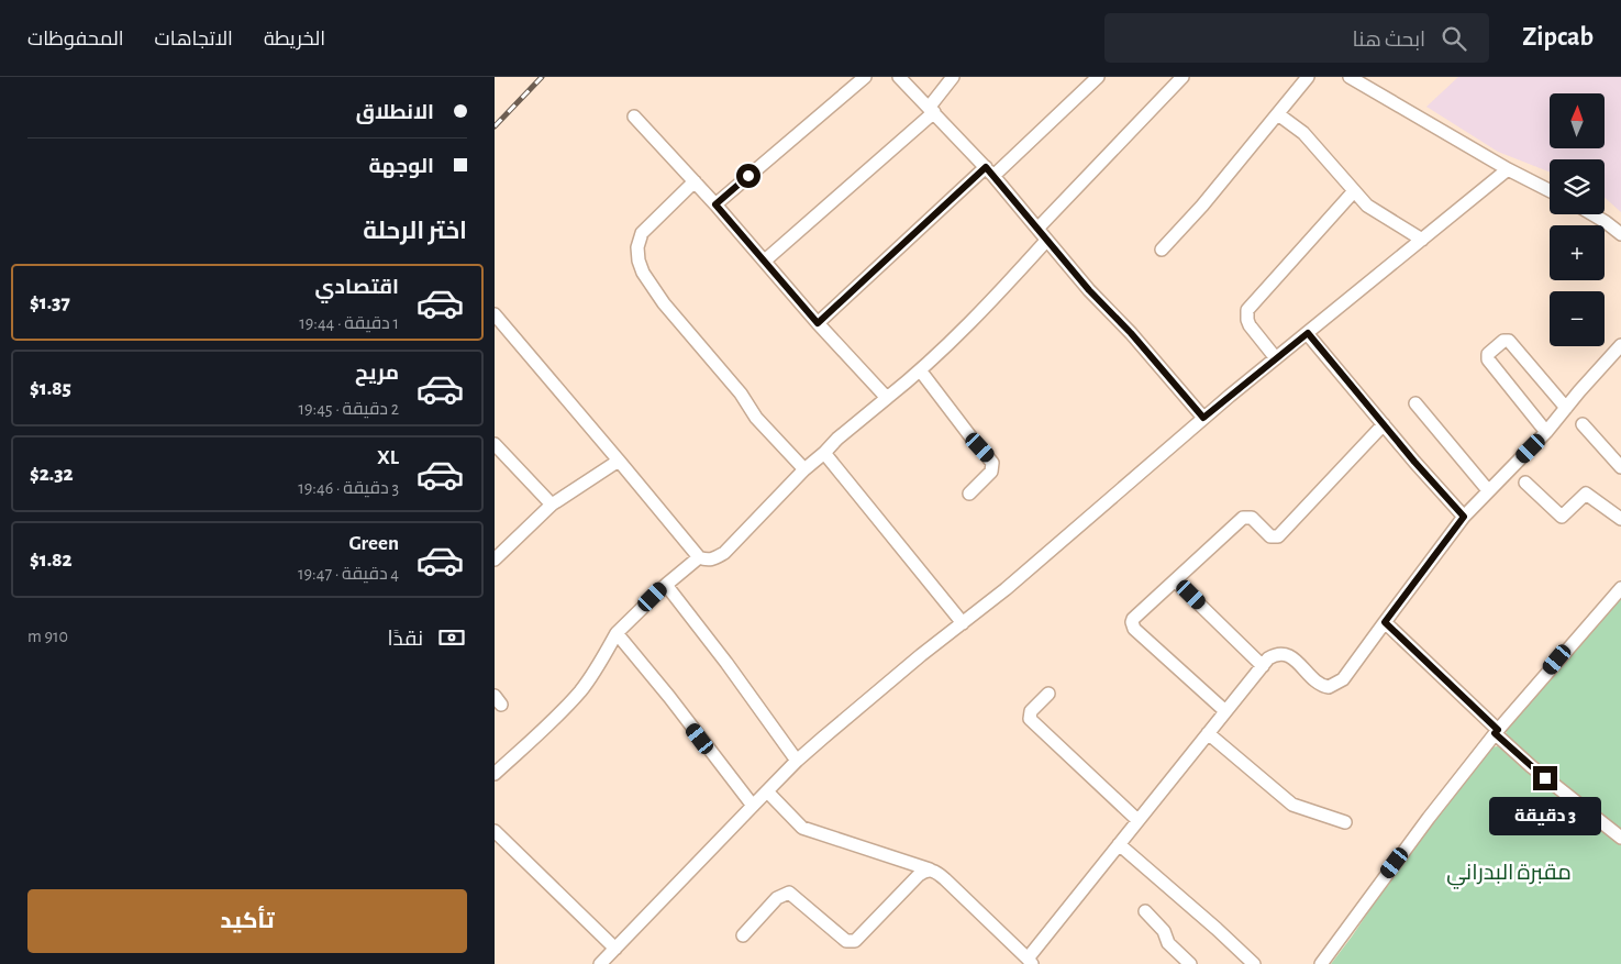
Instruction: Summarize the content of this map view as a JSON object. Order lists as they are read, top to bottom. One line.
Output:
{"parks":["مقبرة البدراني"],"north":"top","page":{"header":"Zipcab","search":"ابحث هنا","nav":["الخريطة","الاتجاهات","المحفوظات"],"banner":["الانطلاق","الوجهة"],"map_buttons":["+","−"],"heading":"اختر الرحلة","list":[{"name":"اقتصادي","note":"1 دقيقة · 19:44","value":"$1.37"},{"name":"مريح","note":"2 دقيقة · 19:45","value":"$1.85"},{"name":"XL","note":"3 دقيقة · 19:46","value":"$2.32"},{"name":"Green","note":"4 دقيقة · 19:47","value":"$1.82"}],"pay":["نقدًا","910 m"],"bubble":"3 دقيقة","buttons":"تأكيد"}}
